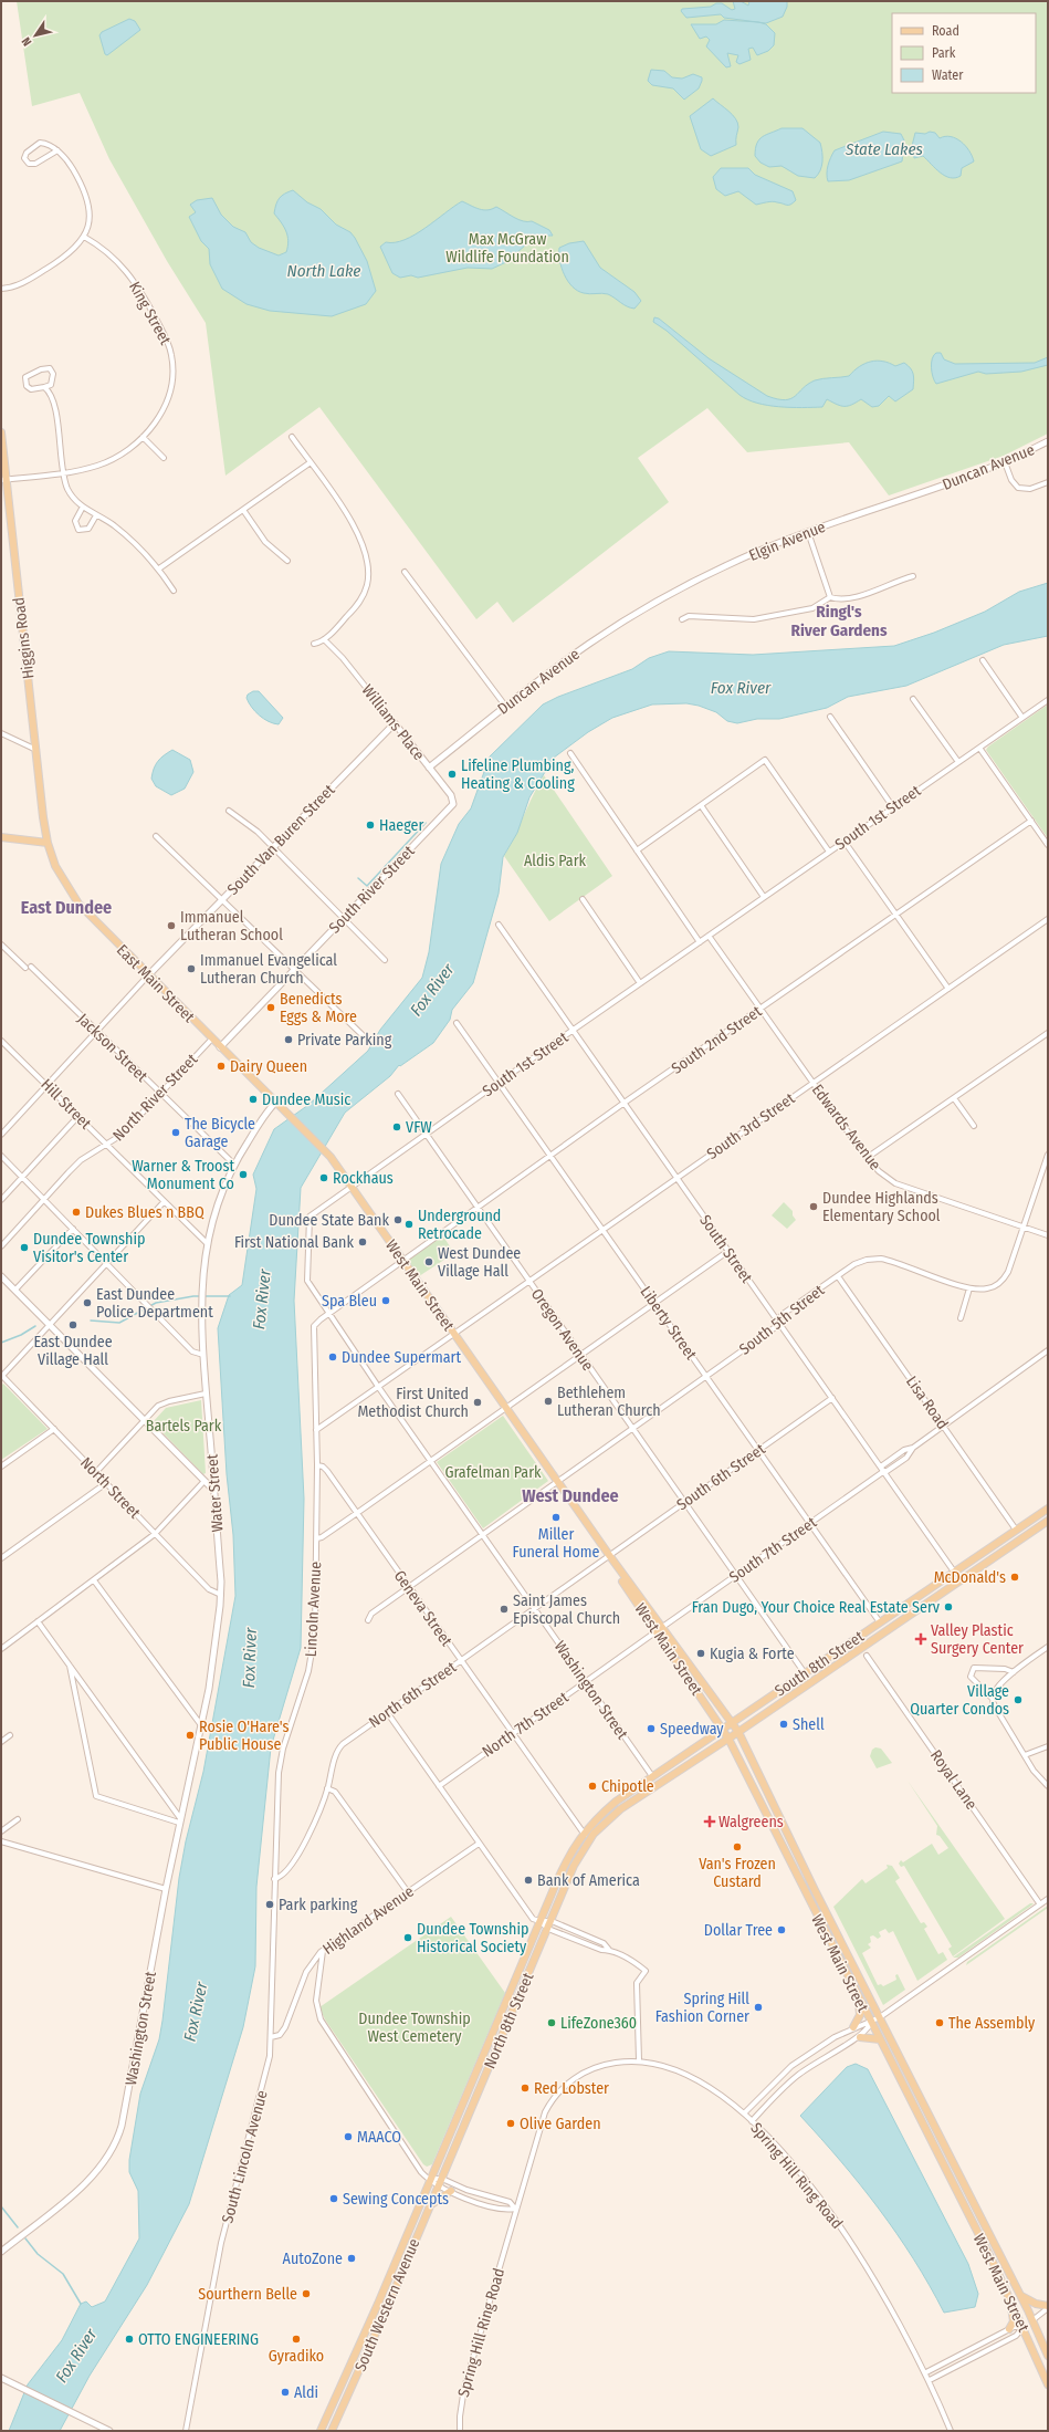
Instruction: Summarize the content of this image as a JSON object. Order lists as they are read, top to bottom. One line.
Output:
{"streets":{"main road":["Higgins Road","East Main Street","West Main Street","South 8th Street","North 8th Street","South Western Avenue"],"street":["King Street","Duncan Avenue","Elgin Avenue","Williams Place","South 1st Street","South Van Buren Street","South River Street","South 2nd Street","Jackson Street","North River Street","Hill Street","South 3rd Street","Edwards Avenue","South Street","South 5th Street","Liberty Street","Oregon Avenue","Lisa Road","South 6th Street","North Street","Water Street","South 7th Street","Geneva Street","Lincoln Avenue","Washington Street","North 6th Street","North 7th Street","Royal Lane","Highland Avenue","South Lincoln Avenue","Spring Hill Ring Road"]},"crossings":[["King Street","Higgins Road"],["Duncan Avenue","Elgin Avenue"],["Duncan Avenue","Williams Place"],["Higgins Road","East Main Street"],["Williams Place","South Van Buren Street"],["Williams Place","South River Street"],["South 1st Street","Edwards Avenue"],["South 1st Street","South Street"],["South 1st Street","West Main Street"],["South 1st Street","Liberty Street"],["South 1st Street","Oregon Avenue"],["South 1st Street","Washington Street"],["South Van Buren Street","East Main Street"],["South River Street","East Main Street"],["East Main Street","North River Street"],["East Main Street","West Main Street"],["East Main Street","Water Street"],["South 2nd Street","Edwards Avenue"],["South 2nd Street","South Street"],["South 2nd Street","West Main Street"],["South 2nd Street","Liberty Street"],["South 2nd Street","Oregon Avenue"],["South 2nd Street","Lincoln Avenue"],["South 2nd Street","Washington Street"],["Jackson Street","North River Street"],["Jackson Street","Water Street"],["North River Street","Hill Street"],["Hill Street","Water Street"],["South 3rd Street","Edwards Avenue"],["South 3rd Street","South Street"],["South 3rd Street","West Main Street"],["South 3rd Street","Liberty Street"],["South 3rd Street","Oregon Avenue"],["South 3rd Street","Lincoln Avenue"],["South 3rd Street","Washington Street"],["Edwards Avenue","South 5th Street"],["South Street","South 5th Street"],["South Street","South 6th Street"],["South Street","South 7th Street"],["South Street","South 8th Street"],["West Main Street","South 5th Street"],["West Main Street","South 6th Street"],["West Main Street","South 7th Street"],["West Main Street","South 8th Street"],["West Main Street","North 6th Street"],["West Main Street","North 7th Street"],["West Main Street","North 8th Street"],["South 5th Street","Liberty Street"],["South 5th Street","Oregon Avenue"],["South 5th Street","Lisa Road"],["South 5th Street","Geneva Street"],["South 5th Street","Washington Street"],["Liberty Street","South 6th Street"],["Liberty Street","South 7th Street"],["Liberty Street","South 8th Street"],["Oregon Avenue","South 6th Street"],["Oregon Avenue","South 7th Street"],["Oregon Avenue","South 8th Street"],["Lisa Road","South 7th Street"],["Lisa Road","South 8th Street"],["South 6th Street","North 6th Street"],["North Street","Water Street"],["Water Street","Washington Street"],["South 7th Street","North 7th Street"],["Geneva Street","Lincoln Avenue"],["Geneva Street","North 6th Street"],["Geneva Street","North 7th Street"],["Geneva Street","North 8th Street"],["Lincoln Avenue","North 6th Street"],["Lincoln Avenue","South Lincoln Avenue"],["South 8th Street","North 8th Street"],["Washington Street","North 6th Street"],["Washington Street","North 7th Street"],["Washington Street","North 8th Street"],["North 6th Street","South Lincoln Avenue"],["Highland Avenue","South Lincoln Avenue"],["North 8th Street","South Western Avenue"]],"districts":["Ringl's River Gardens","East Dundee","West Dundee"],"water":["State Lakes","North Lake","Fox River"],"parks":["Max McGraw Wildlife Foundation","Aldis Park","Bartels Park","Grafelman Park","Dundee Township West Cemetery"],"places":{"other":["Lifeline Plumbing, Heating & Cooling","Haeger","Immanuel Lutheran School","Immanuel Evangelical Lutheran Church","Benedicts Eggs & More","Private Parking","Dairy Queen","Dundee Music","VFW","The Bicycle Garage","Warner & Troost Monument Co","Rockhaus","Dundee Highlands Elementary School","Dukes Blues n BBQ","Dundee State Bank","Underground Retrocade","First National Bank","Dundee Township Visitor's Center","West Dundee Village Hall","Spa Bleu","East Dundee Police Department","East Dundee Village Hall","Dundee Supermart","Bethlehem Lutheran Church","First United Methodist Church","Miller Funeral Home","McDonald's","Fran Dugo, Your Choice Real Estate Serv","Saint James Episcopal Church","Kugia & Forte","Village Quarter Condos","Shell","Speedway","Rosie O'Hare's Public House","Chipotle","Van's Frozen Custard","Bank of America","Park parking","Dollar Tree","Dundee Township Historical Society","Spring Hill Fashion Corner","LifeZone360","The Assembly","Red Lobster","Olive Garden","MAACO","Sewing Concepts","AutoZone","Sourthern Belle","OTTO ENGINEERING","Gyradiko","Aldi"],"health":["Valley Plastic Surgery Center","Walgreens"]},"legend":["Road","Park","Water"],"north":"bottom left"}
